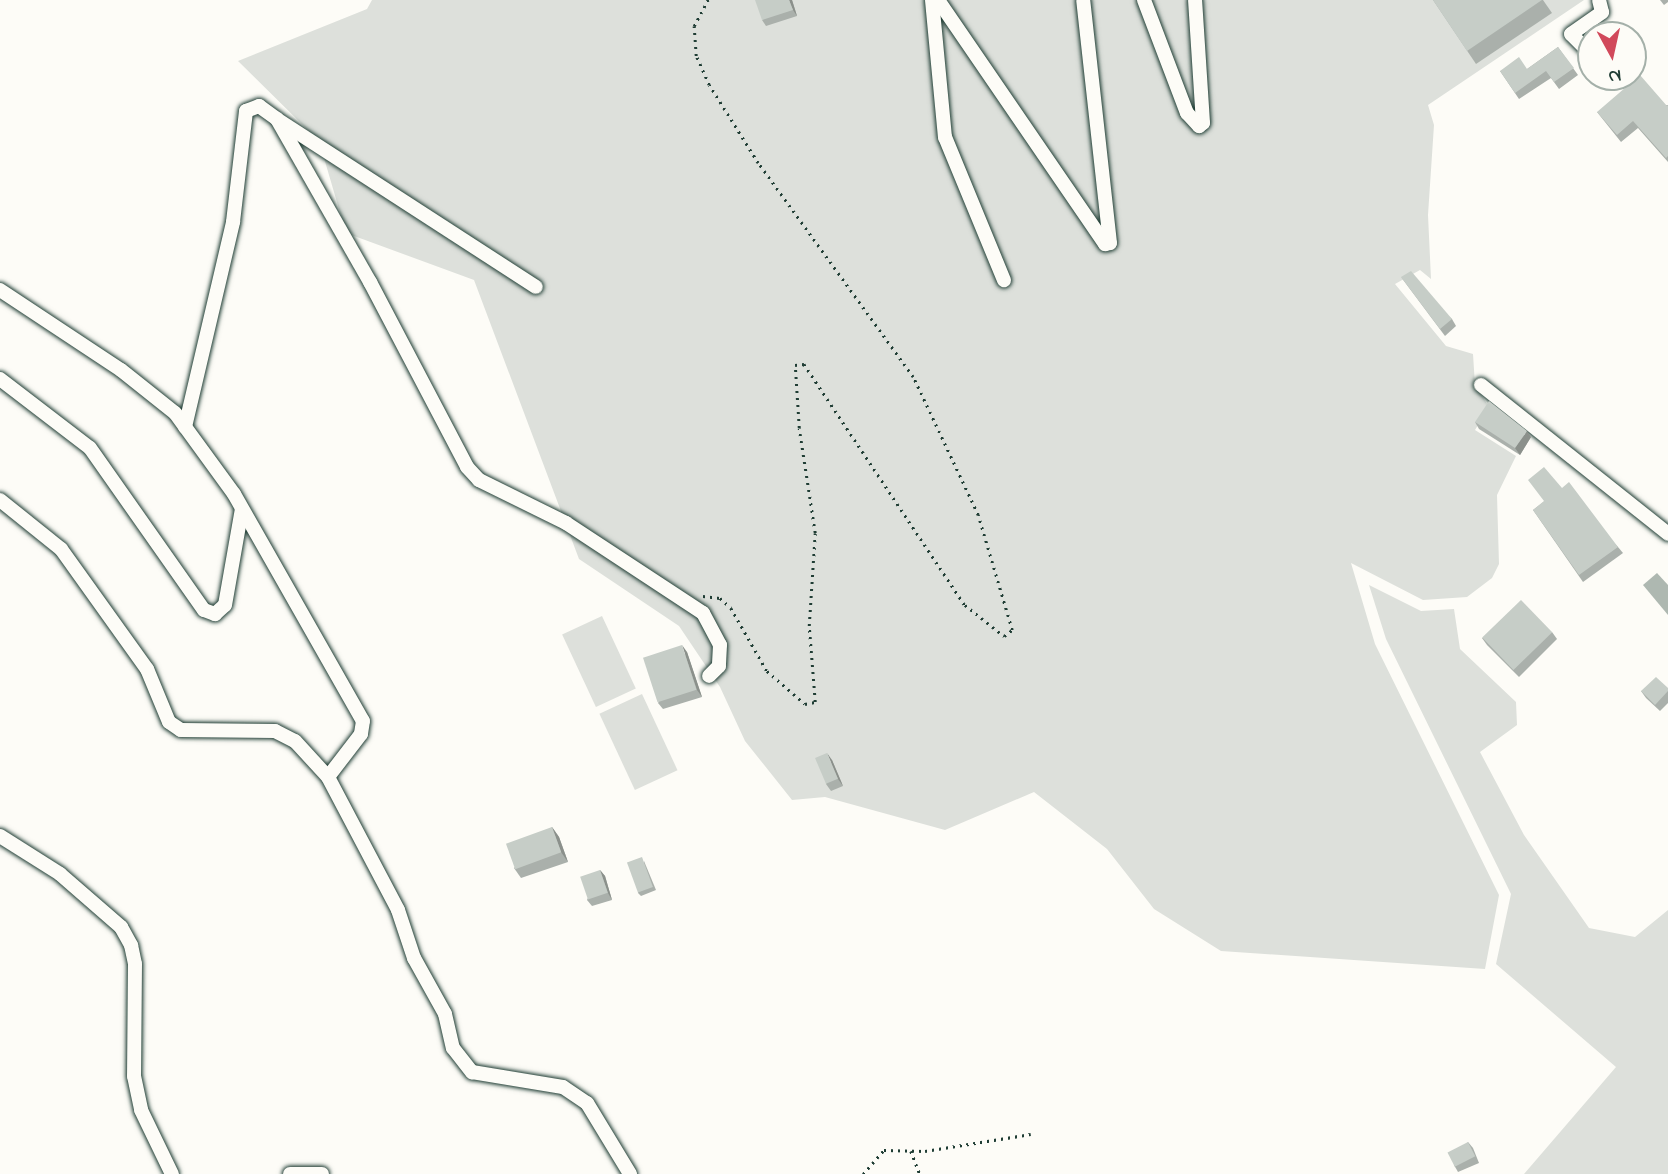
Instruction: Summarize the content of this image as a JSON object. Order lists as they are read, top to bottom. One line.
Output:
{"north":"bottom"}
